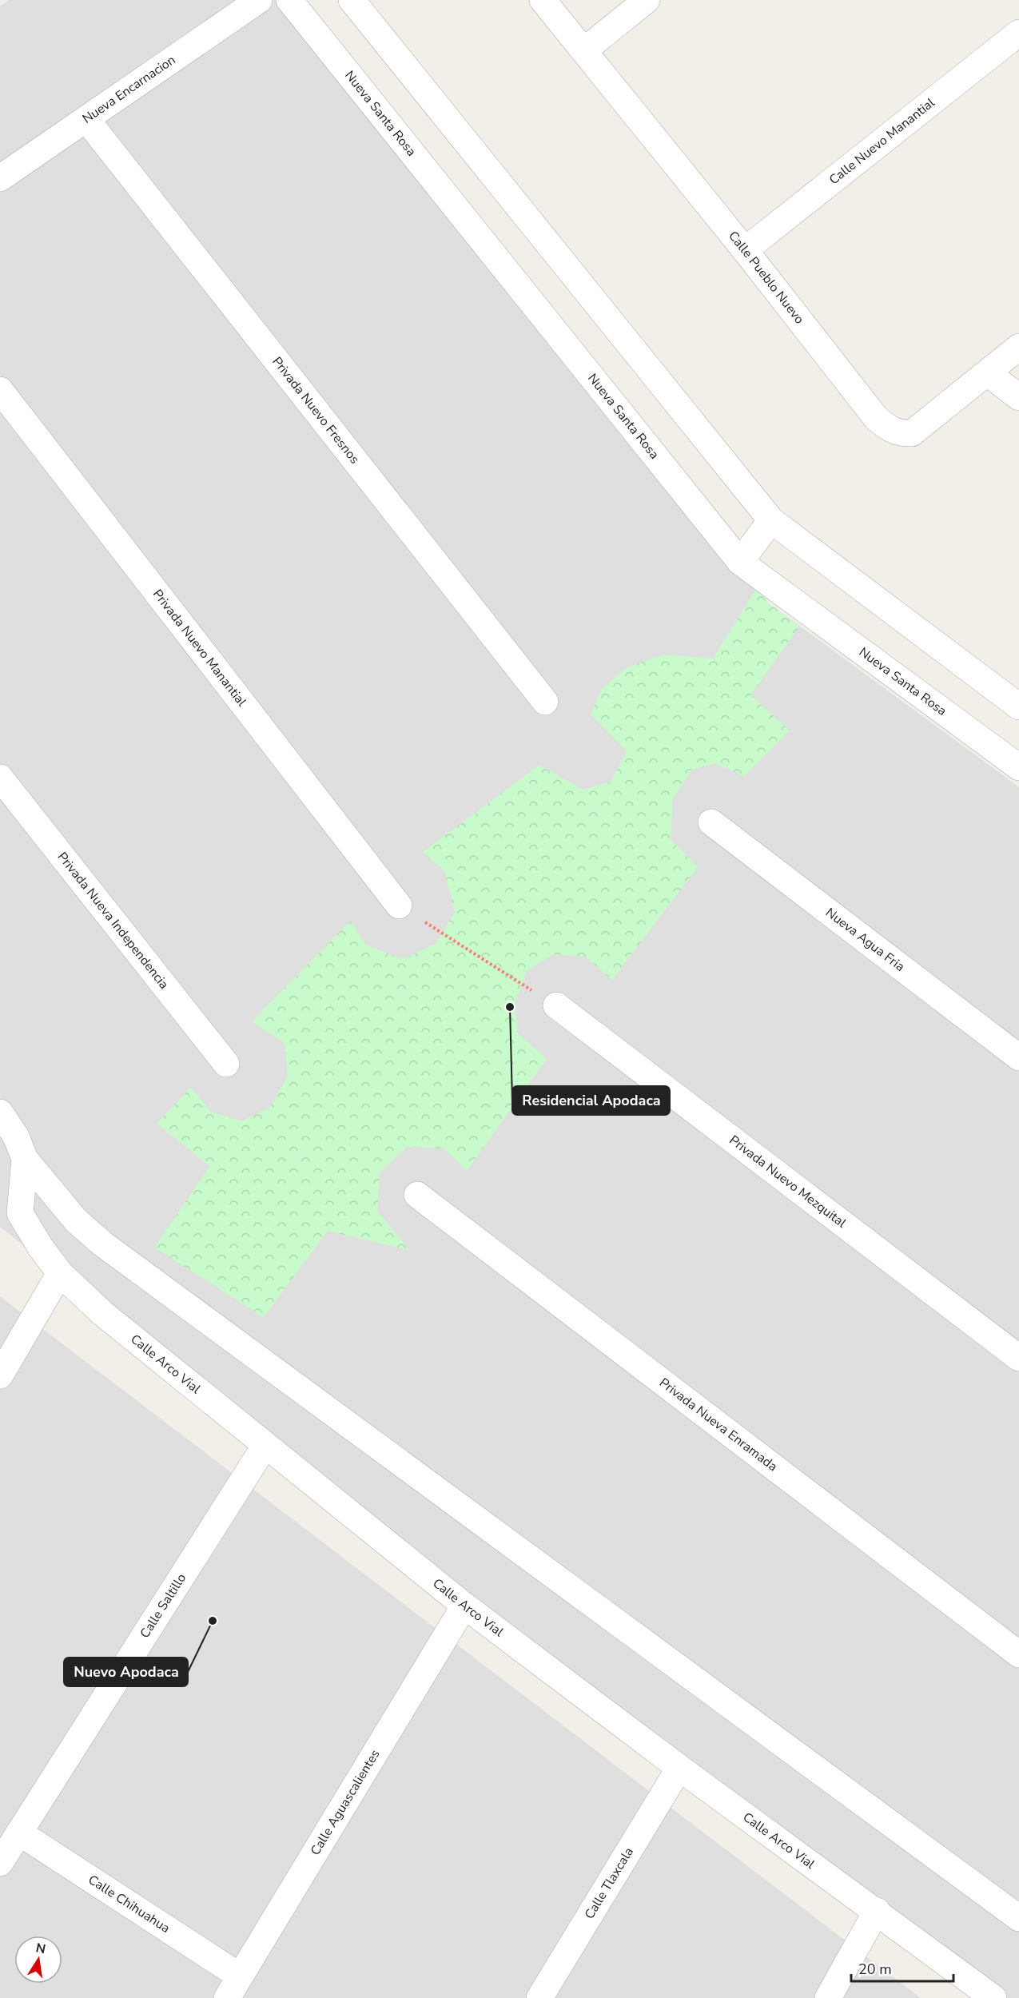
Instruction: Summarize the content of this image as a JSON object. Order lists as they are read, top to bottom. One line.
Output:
{"streets":{"street":["Nueva Encarnacion","Nueva Santa Rosa","Calle Nuevo Manantial","Calle Pueblo Nuevo","Privada Nuevo Fresnos","Privada Nuevo Manantial","Privada Nueva Independencia","Nueva Agua Fria","Privada Nuevo Mezquital","Calle Arco Vial","Privada Nueva Enramada","Calle Saltillo","Calle Aguascalientes","Calle Tlaxcala","Calle Chihuahua"]},"crossings":[["Nueva Encarnacion","Privada Nuevo Fresnos"],["Calle Nuevo Manantial","Calle Pueblo Nuevo"],["Calle Arco Vial","Calle Saltillo"],["Calle Arco Vial","Calle Aguascalientes"],["Calle Arco Vial","Calle Tlaxcala"],["Calle Saltillo","Calle Chihuahua"],["Calle Aguascalientes","Calle Chihuahua"]],"places":["Residencial Apodaca","Nuevo Apodaca"],"scale_bar":"20 m","north":"top"}
